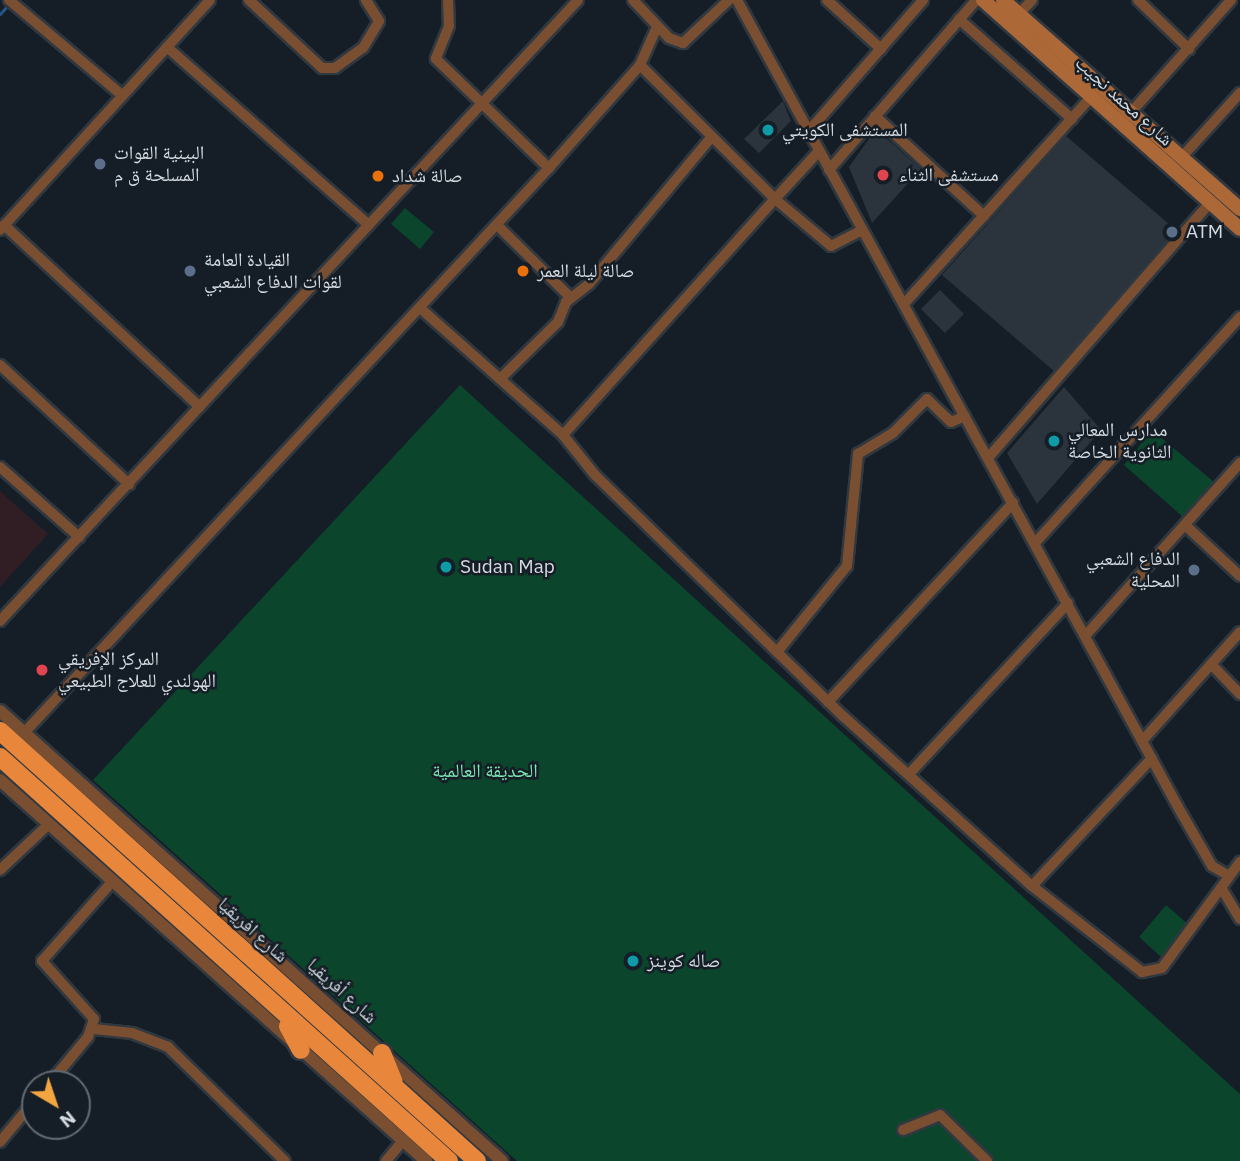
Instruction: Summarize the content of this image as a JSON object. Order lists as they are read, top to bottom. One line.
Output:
{"streets":{"highway":["شارع افريقيا"],"main road":["شارع محمد نجيب"],"street":["شارع أفريقيا"]},"parks":["الحديقة العالمية"],"places":["المستشفى الكويتي","البينية القوات المسلحة ق م","مستشفى الثناء","صالة شداد","ATM","القيادة العامة لقوات الدفاع الشعبي","صالة ليلة العمر","مدارس المعالي الثانوية الخاصة","Sudan Map","الدفاع الشعبي المحلية","المركز الإفريقي الهولندي للعلاج الطبيعي","صاله كوينز"],"north":"bottom right"}
